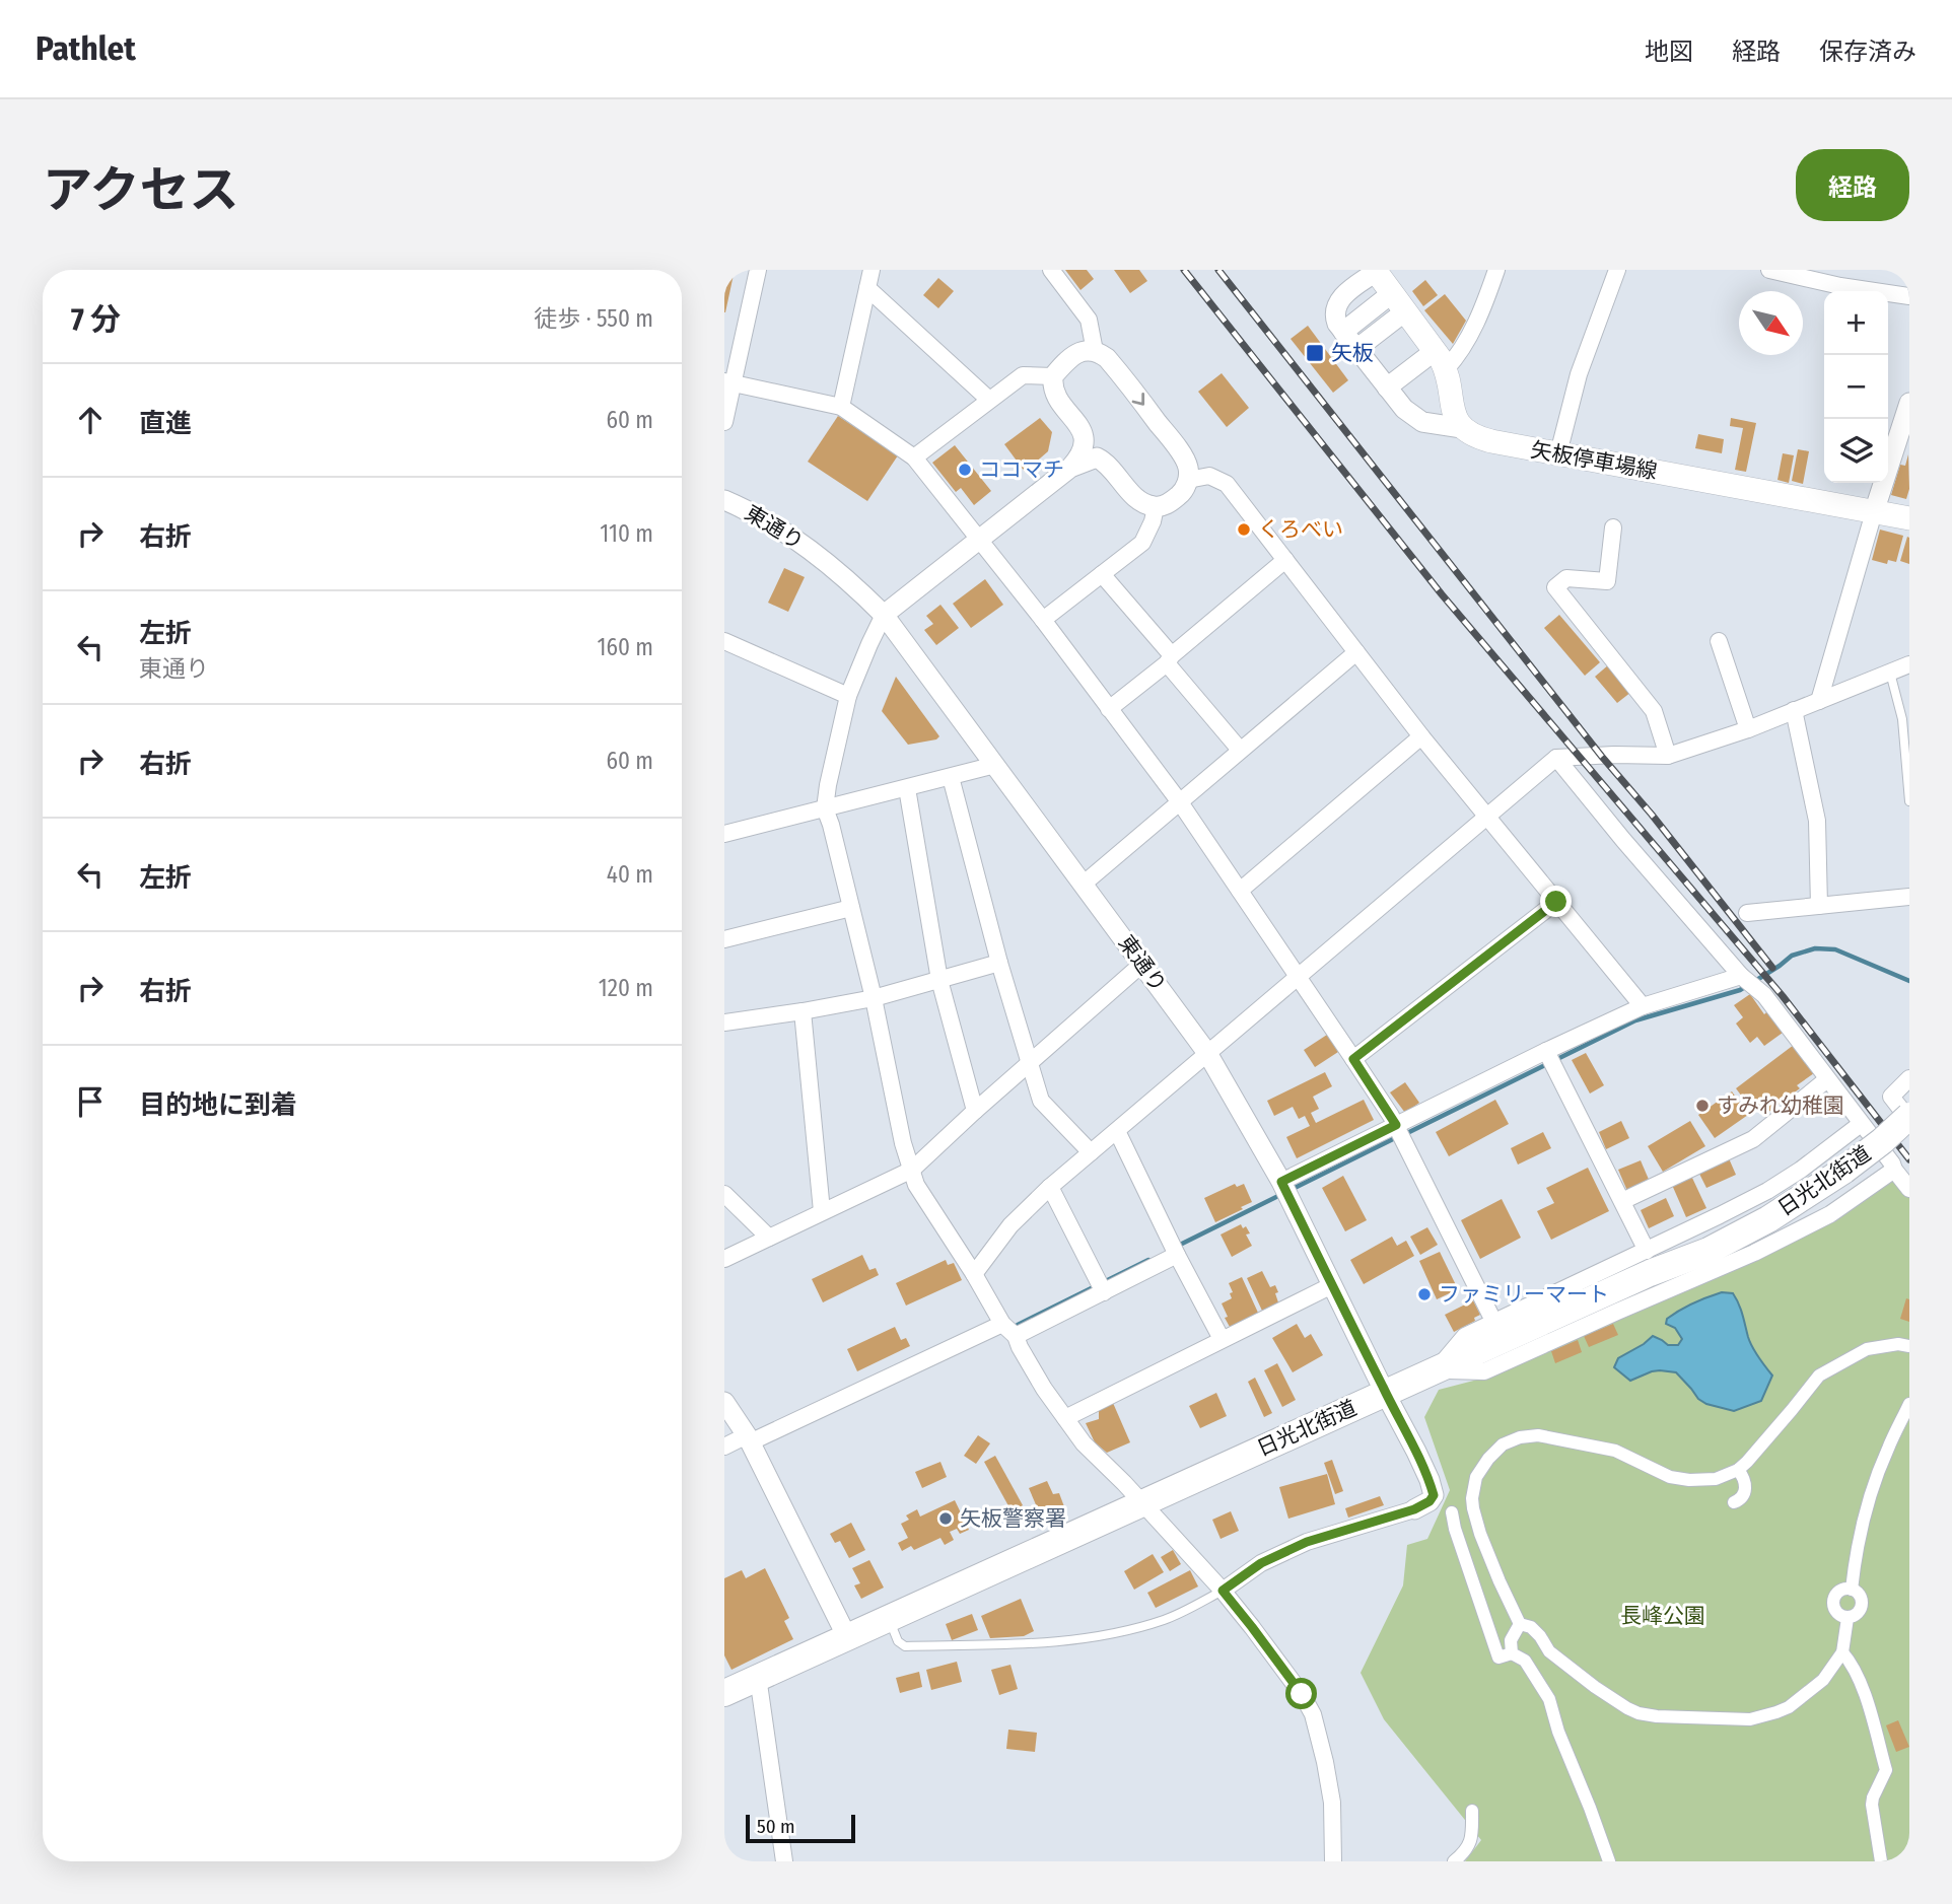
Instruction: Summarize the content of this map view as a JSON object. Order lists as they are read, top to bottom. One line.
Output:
{"streets":{"highway":["日光北街道"],"main road":["矢板停車場線"],"street":["東通り"]},"crossings":[["東通り","日光北街道"]],"parks":["長峰公園"],"places":{"transit":["矢板"],"other":["ココマチ","くろべい","すみれ幼稚園","ファミリーマート","矢板警察署"]},"scale_bar":"50 m","north":"bottom right","page":{"header":"Pathlet","nav":["地図","経路","保存済み"],"title":"アクセス","buttons":"経路","heading":["7 分","徒歩 · 550 m"],"map_buttons":["+","−"],"list":[["直進","60 m"],["右折","110 m"],["左折","東通り","160 m"],["右折","60 m"],["左折","40 m"],["右折","120 m"],"目的地に到着"],"scale":"50 m"}}
